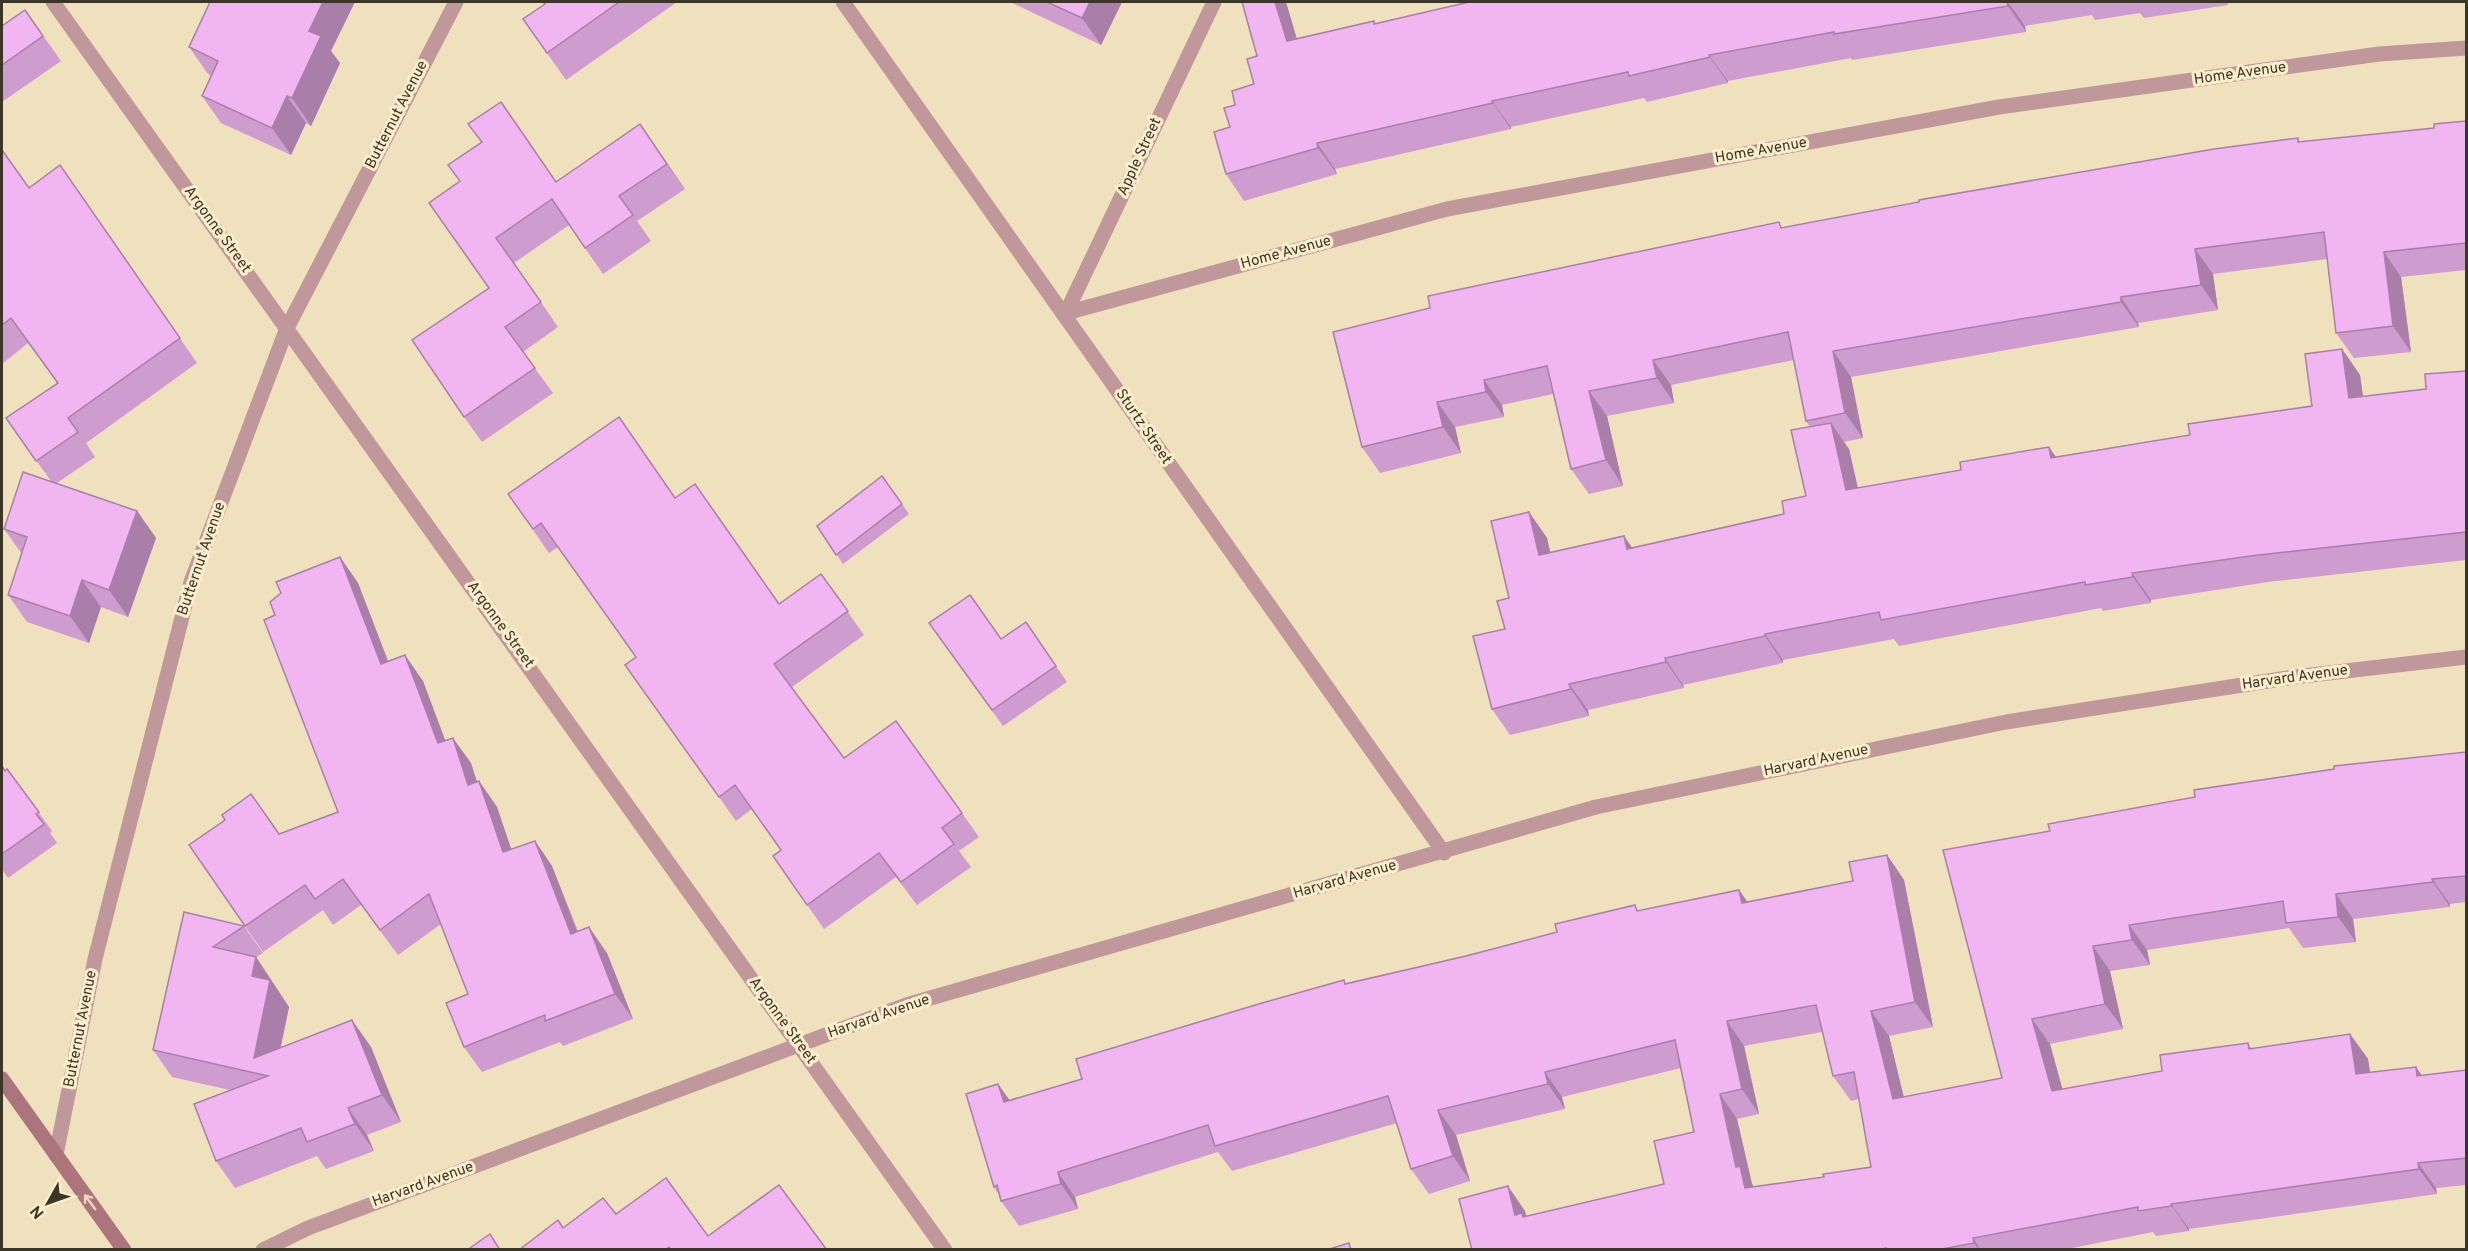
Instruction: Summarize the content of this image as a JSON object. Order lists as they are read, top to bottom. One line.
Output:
{"streets":{"street":["Home Avenue","Butternut Avenue","Apple Street","Argonne Street","Sturtz Street","Harvard Avenue"]},"crossings":[["Home Avenue","Apple Street"],["Home Avenue","Sturtz Street"],["Butternut Avenue","Argonne Street"],["Apple Street","Sturtz Street"],["Argonne Street","Harvard Avenue"],["Sturtz Street","Harvard Avenue"]],"north":"bottom left"}
